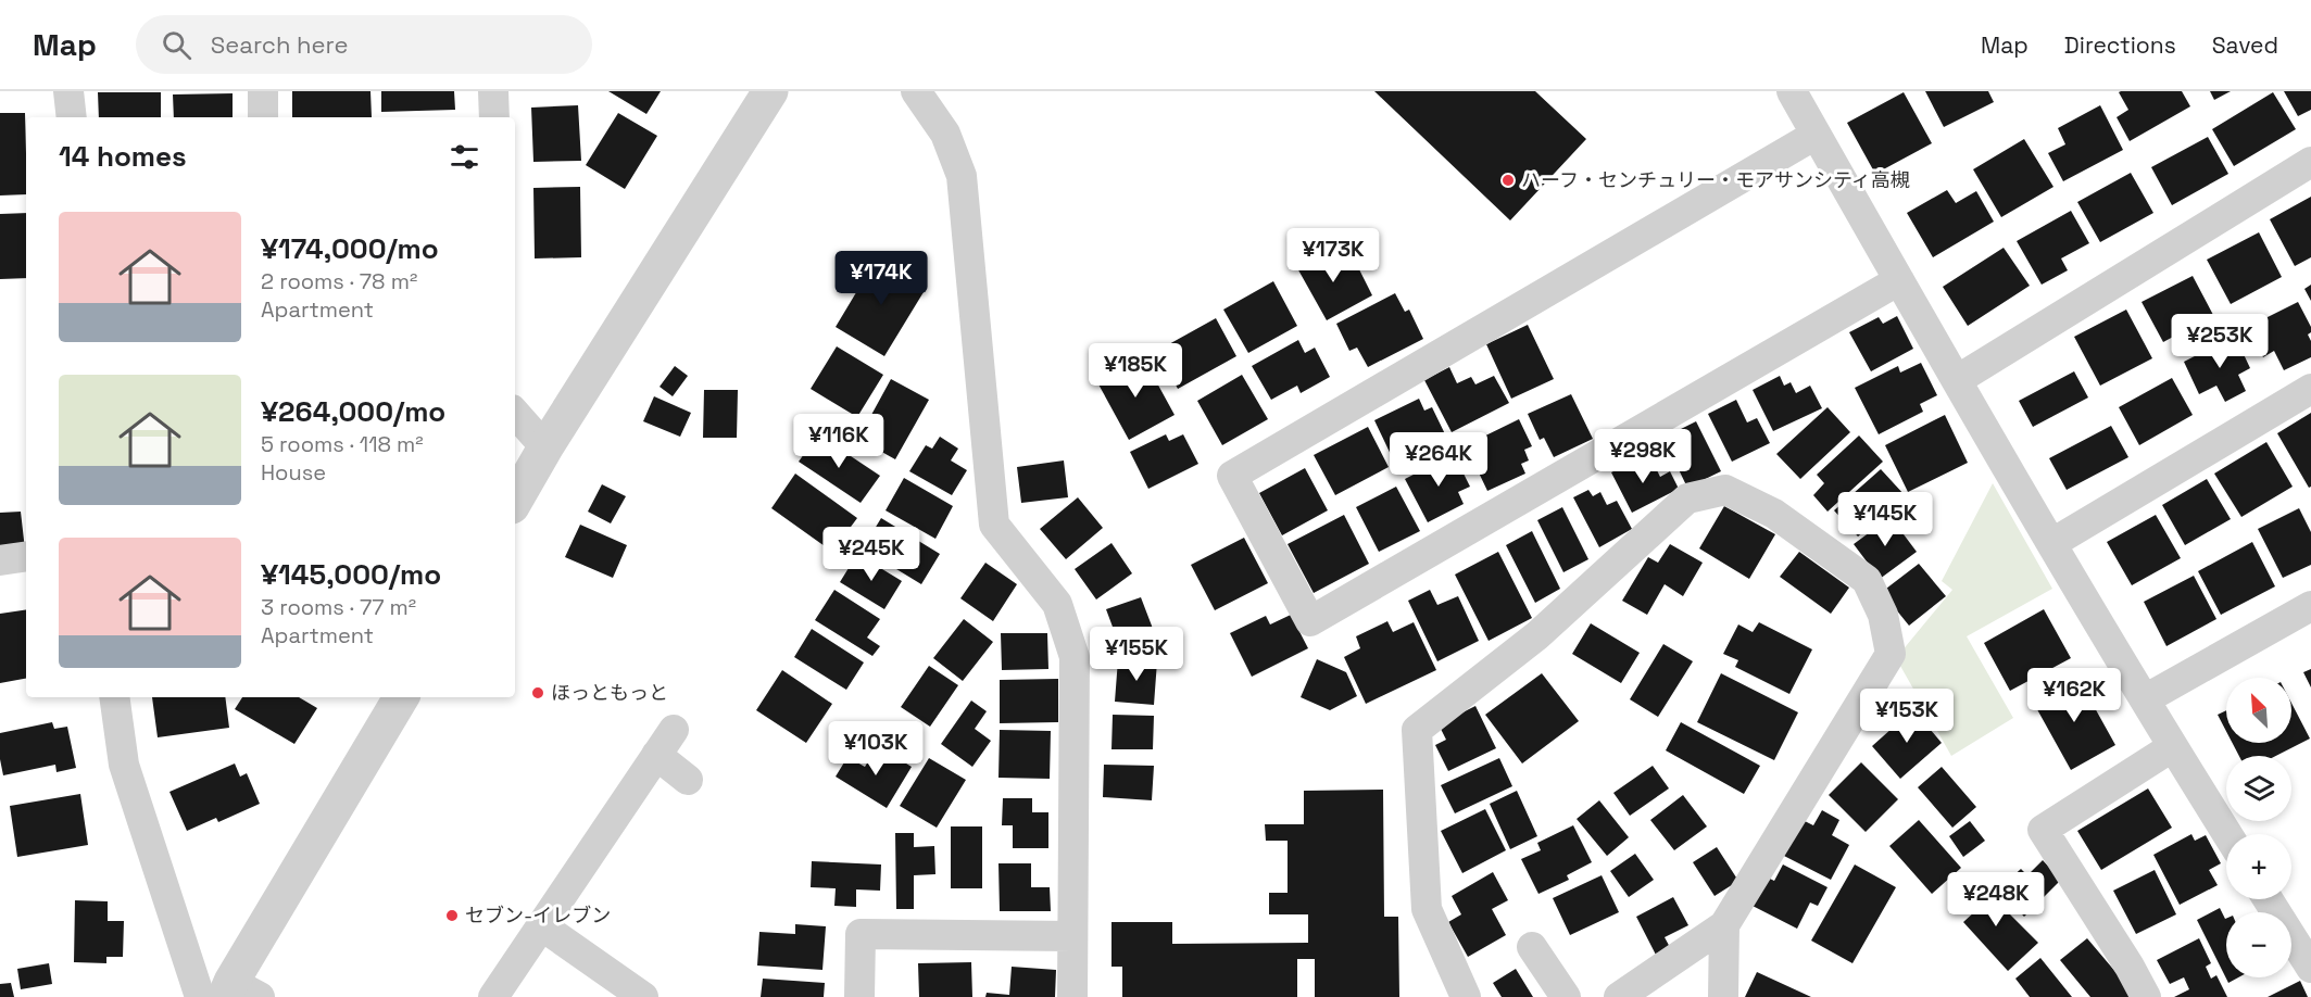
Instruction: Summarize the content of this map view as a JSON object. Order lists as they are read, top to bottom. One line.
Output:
{"places":["ハーフ・センチュリー・モアサンシティ高槻","ほっともっと","セブン-イレブン"],"north":"top left","page":{"header":"Map","search":"Search here","nav":["Map","Directions","Saved"],"heading":"14 homes","list":[{"name":"¥174,000/mo","note":"2 rooms · 78 m² · Apartment"},{"name":"¥264,000/mo","note":"5 rooms · 118 m² · House"},{"name":"¥145,000/mo","note":"3 rooms · 77 m² · Apartment"}],"price":["¥173K","¥174K","¥253K","¥185K","¥116K","¥298K","¥264K","¥145K","¥245K","¥155K","¥162K","¥153K","¥103K","¥248K"],"map_buttons":["+","−"]}}
